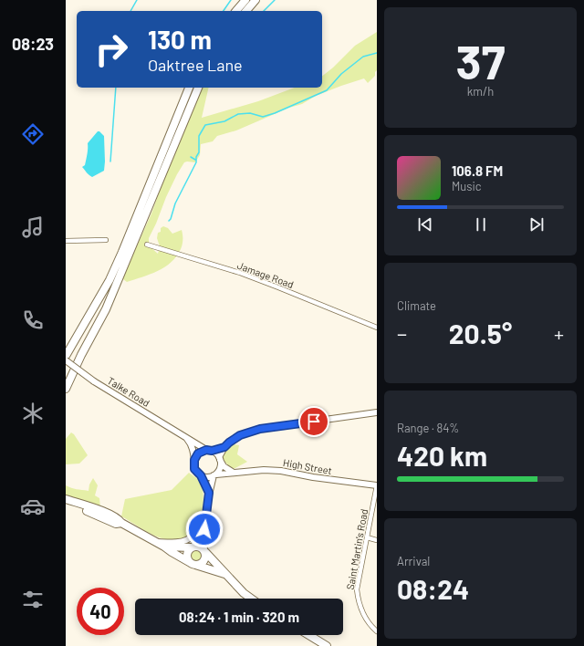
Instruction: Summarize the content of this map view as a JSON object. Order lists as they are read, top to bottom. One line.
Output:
{"streets":{"street":["Jamage Road","Talke Road","High Street","Saint Martin's Road"]},"crossings":[["Talke Road","High Street"],["High Street","Saint Martin's Road"]],"page":{"tabs":"08:23","tile":[["37","km/h"],"Climate",["Range · 84%","420 km"],["Arrival","08:24"]],"turn":["130 m","Oaktree Lane"],"song":["106.8 FM","Music"],"heat":["−","20.5°","+"],"limit":"40","trip":"08:24 · 1 min · 320 m"}}
